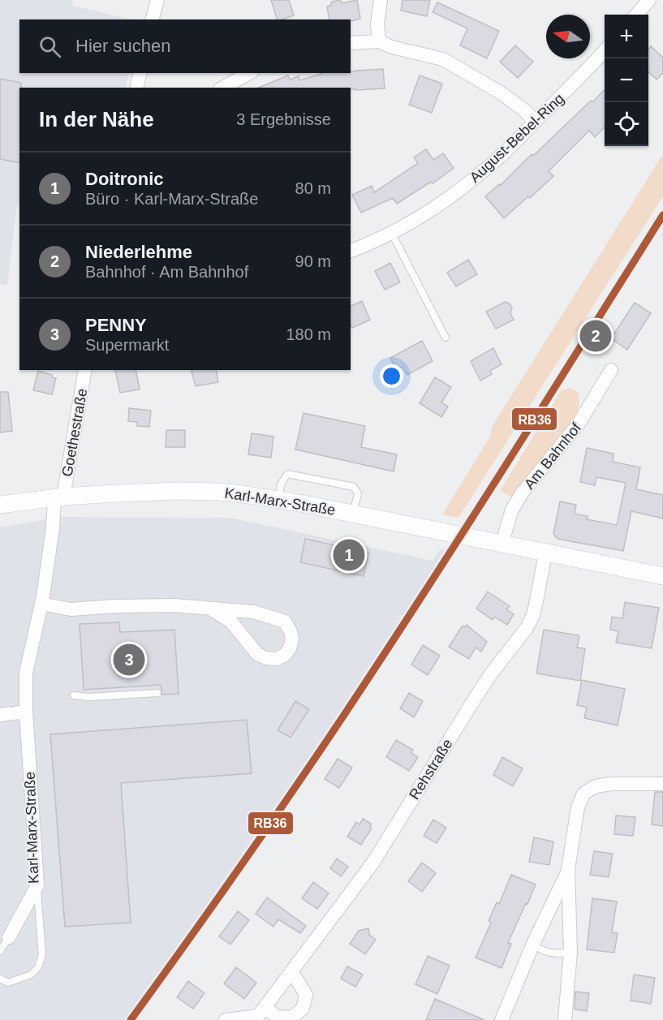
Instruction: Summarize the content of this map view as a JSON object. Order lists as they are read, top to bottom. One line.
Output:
{"streets":{"street":["August-Bebel-Ring","Goethestraße","Am Bahnhof","Karl-Marx-Straße","Rehstraße"]},"crossings":[["Goethestraße","Karl-Marx-Straße"],["Am Bahnhof","Karl-Marx-Straße"],["Karl-Marx-Straße","Rehstraße"]],"lines":["transit line RB36"],"north":"left","page":{"map_buttons":["+","−"],"search":"Hier suchen","heading":["In der Nähe","3 Ergebnisse"],"list":[{"mark":"1","name":"Doitronic","note":"Büro · Karl-Marx-Straße","value":"80 m"},{"mark":"2","name":"Niederlehme","note":"Bahnhof · Am Bahnhof","value":"90 m"},{"mark":"3","name":"PENNY","note":"Supermarkt","value":"180 m"}],"pins":["2","1","3"]}}
